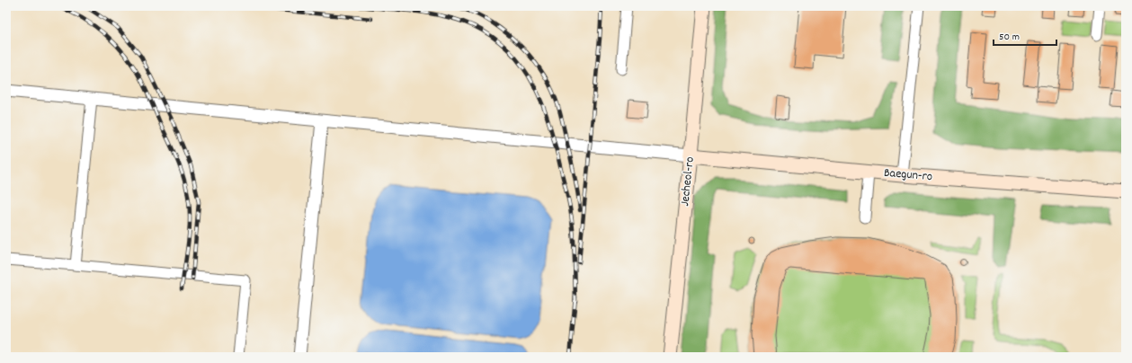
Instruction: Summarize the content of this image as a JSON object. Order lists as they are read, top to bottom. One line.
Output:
{"streets":{"main road":["Baegun-ro","Jecheol-ro"]},"crossings":[["Baegun-ro","Jecheol-ro"]],"scale_bar":"50 m"}
